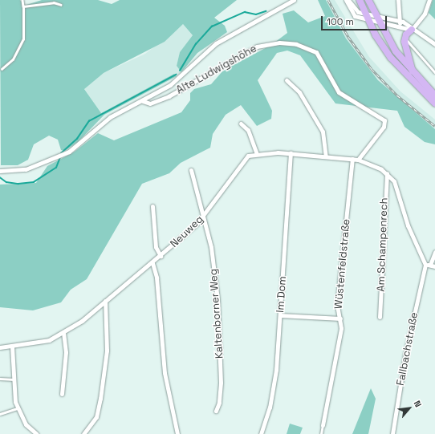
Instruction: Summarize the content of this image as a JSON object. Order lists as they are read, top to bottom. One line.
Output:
{"streets":{"street":["Alte Ludwigshöhe","Neuweg","Am Schampenrech","Wüstenfeldstraße","Im Dom","Kaltenborner Weg","Fallbachstraße"]},"crossings":[["Neuweg","Kaltenborner Weg"]],"scale_bar":"100 m","north":"top right"}
